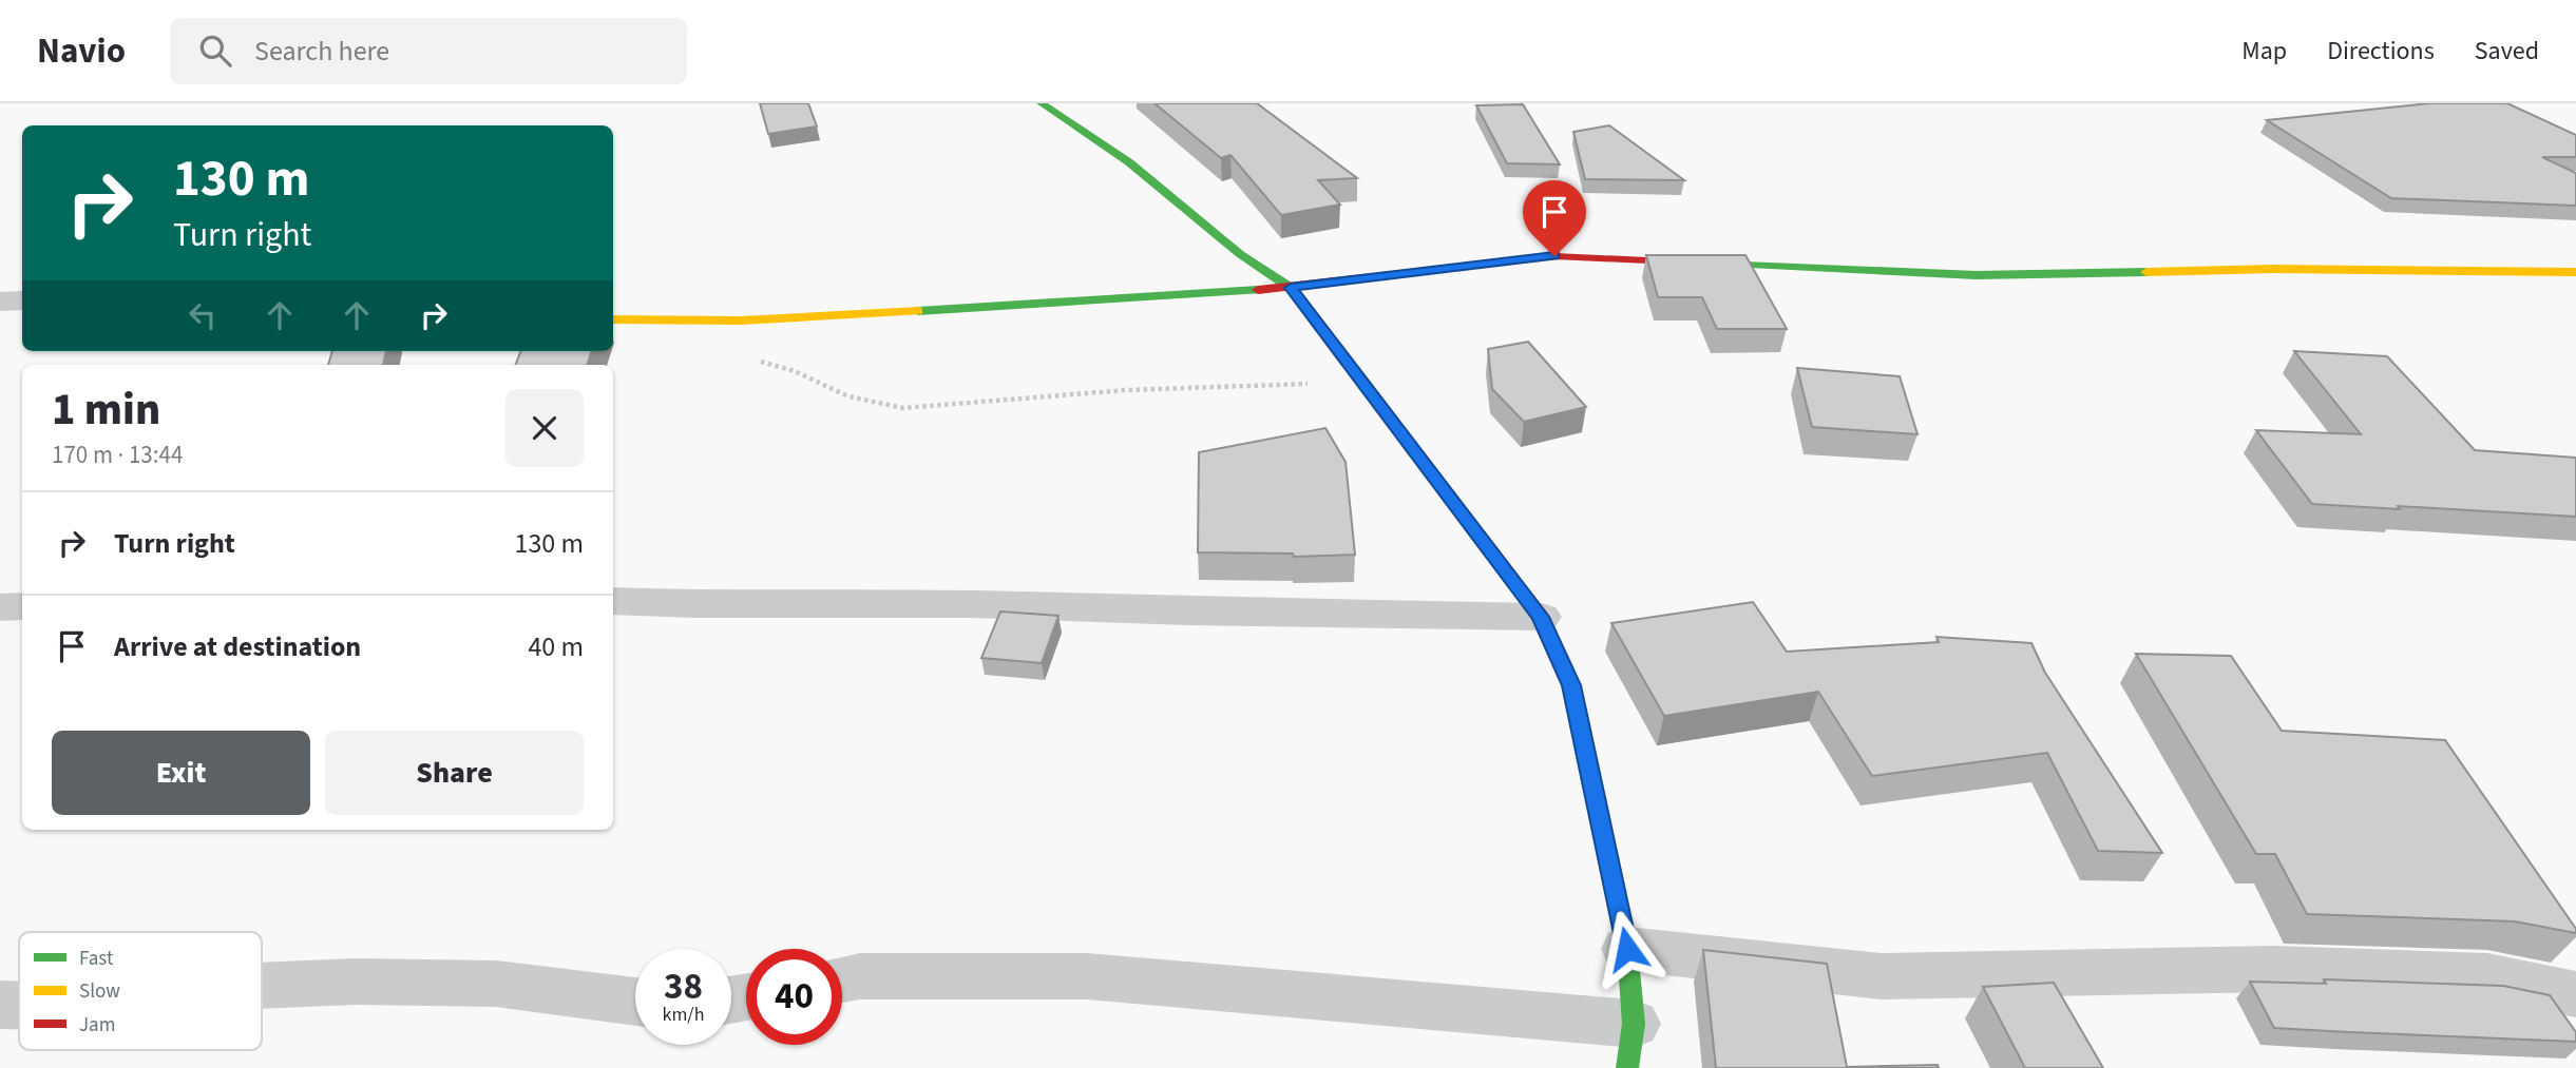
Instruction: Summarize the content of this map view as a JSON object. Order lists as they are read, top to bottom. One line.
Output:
{"legend":["Fast","Slow","Jam"],"page":{"header":"Navio","search":"Search here","nav":["Map","Directions","Saved"],"turn":["130 m","Turn right"],"heading":["1 min","170 m · 13:44"],"list":[{"name":"Turn right","value":"130 m"},{"name":"Arrive at destination","value":"40 m"}],"buttons":["Exit","Share"],"speed":"38 km/h","limit":"40"}}
